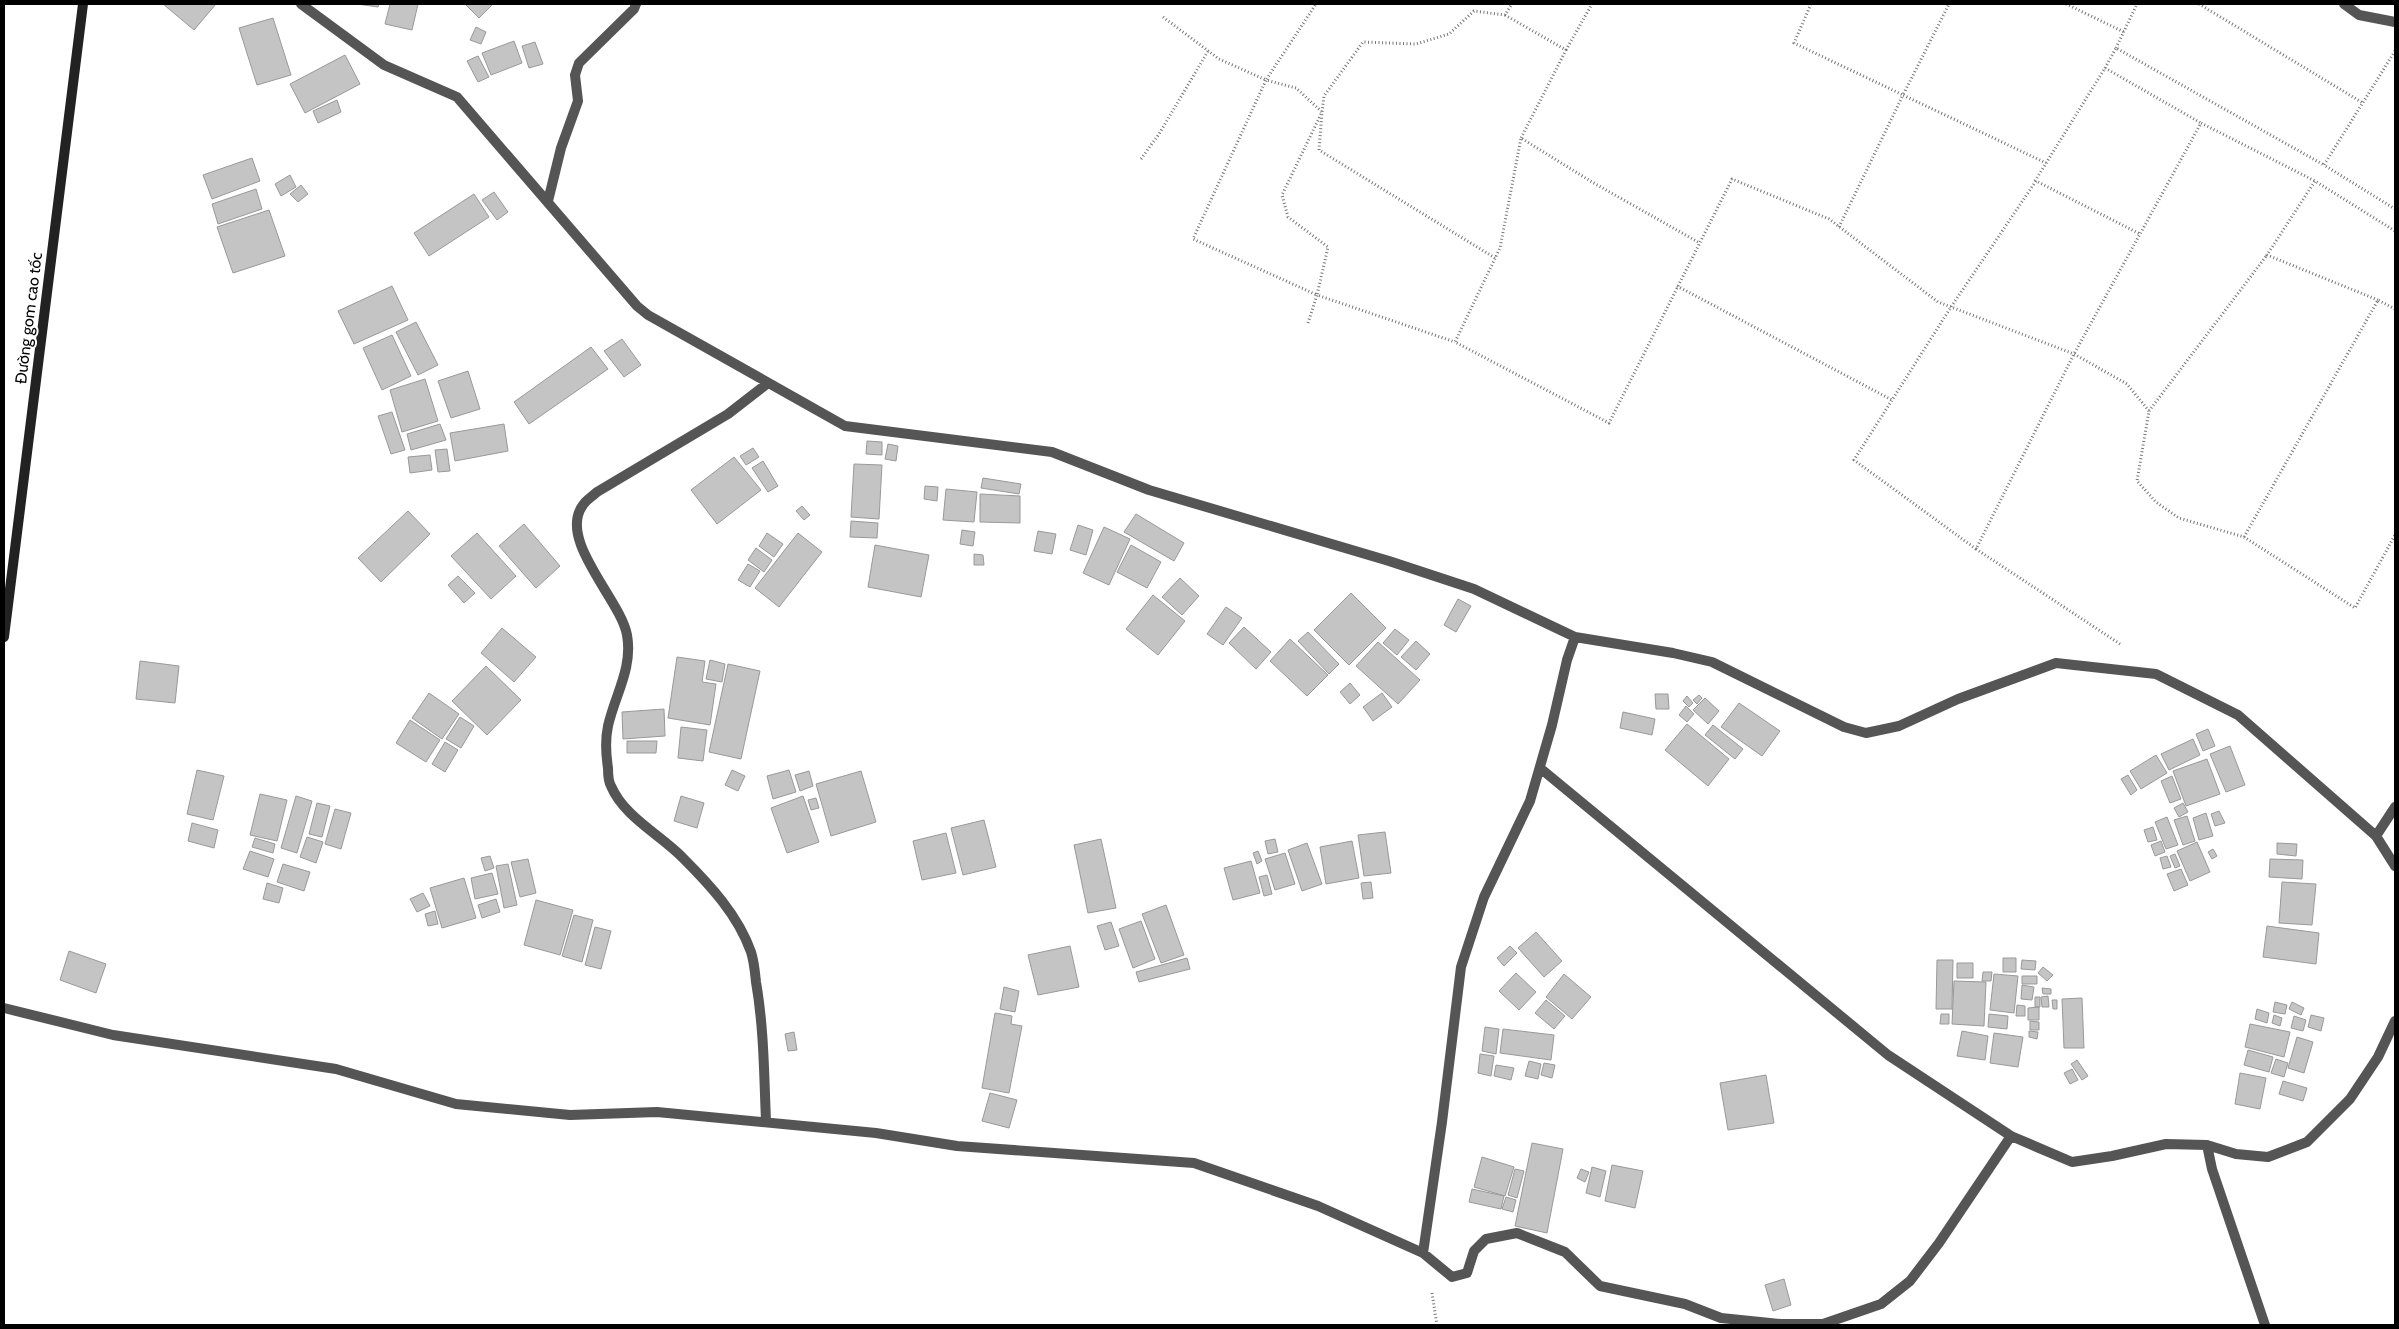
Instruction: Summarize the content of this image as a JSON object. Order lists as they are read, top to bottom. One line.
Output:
{"streets":{"main road":["Đường gom cao tốc"]}}
